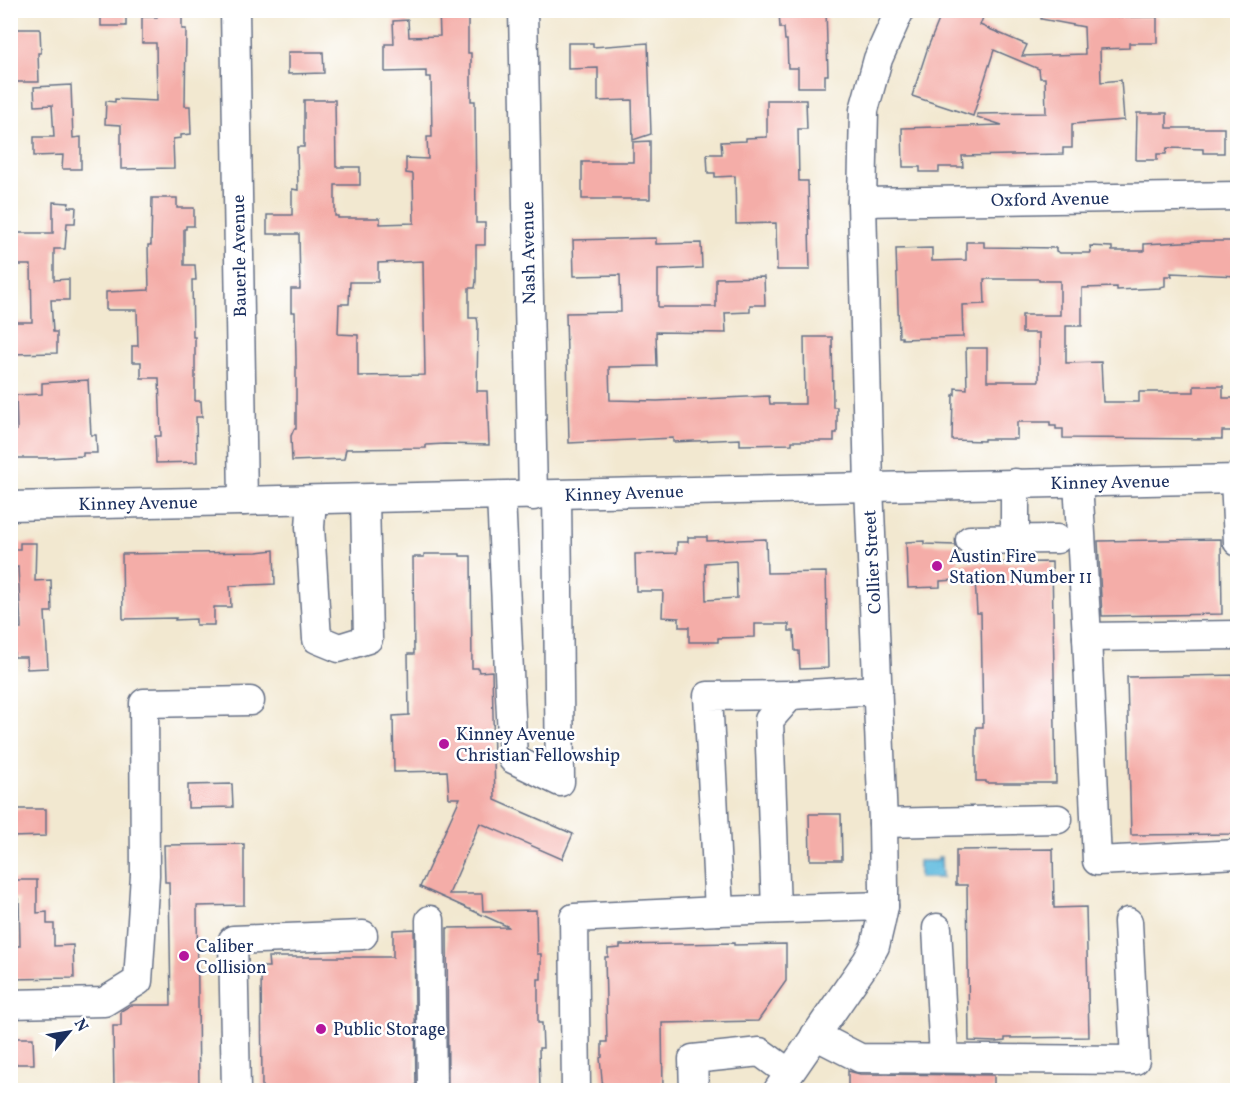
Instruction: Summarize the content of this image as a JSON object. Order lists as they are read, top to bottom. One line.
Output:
{"streets":{"street":["Oxford Avenue","Nash Avenue","Bauerle Avenue","Kinney Avenue","Collier Street"]},"crossings":[["Oxford Avenue","Collier Street"],["Nash Avenue","Kinney Avenue"],["Bauerle Avenue","Kinney Avenue"],["Kinney Avenue","Collier Street"]],"places":["Austin Fire Station Number 11","Kinney Avenue Christian Fellowship","Caliber Collision","Public Storage"],"north":"top right"}
